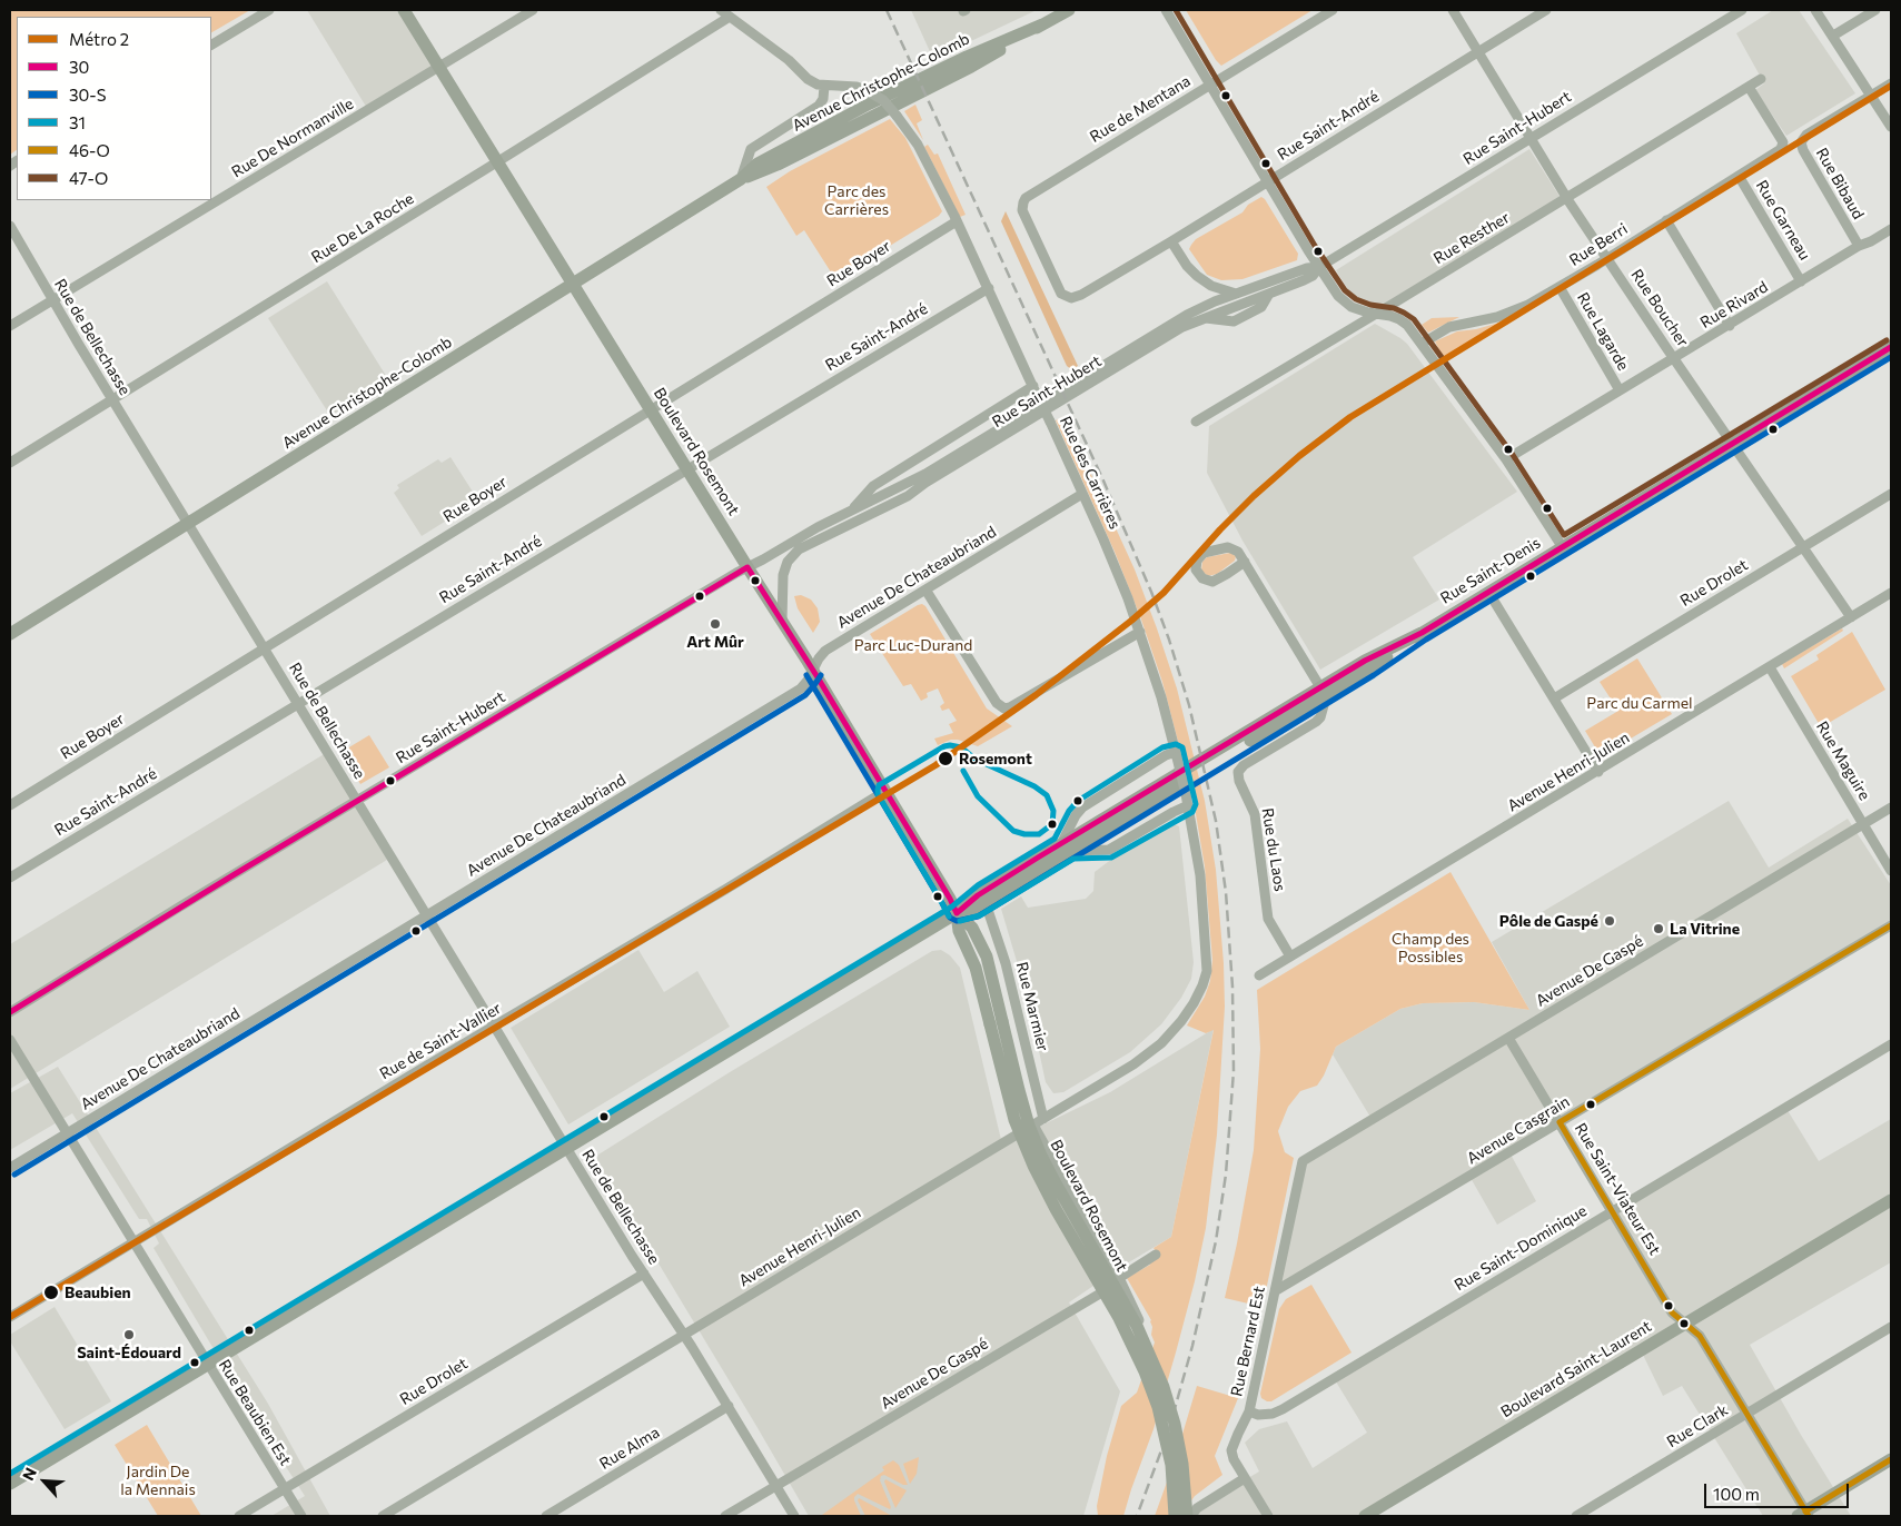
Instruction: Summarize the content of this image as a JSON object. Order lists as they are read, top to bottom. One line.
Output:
{"streets":{"main road":["Avenue Christophe-Colomb","Boulevard Rosemont","Rue Saint-Denis","Boulevard Saint-Laurent"],"street":["Rue de Mentana","Rue Saint-André","Rue Saint-Hubert","Rue De Normanville","Rue Bibaud","Rue Garneau","Rue De La Roche","Rue Resther","Rue Berri","Rue Boyer","Rue Rivard","Rue Boucher","Rue Lagarde","Rue de Bellechasse","Rue des Carrières","Avenue De Chateaubriand","Rue Drolet","Rue Maguire","Avenue Henri-Julien","Rue du Laos","Avenue De Gaspé","Rue Marmier","Rue de Saint-Vallier","Avenue Casgrain","Rue Saint-Viateur Est","Rue Saint-Dominique","Rue Bernard Est","Rue Beaubien Est","Rue Clark","Rue Alma"]},"crossings":[["Avenue Christophe-Colomb","Rue de Bellechasse"],["Avenue Christophe-Colomb","Boulevard Rosemont"],["Avenue Christophe-Colomb","Rue des Carrières"],["Rue de Mentana","Rue Saint-André"],["Rue Saint-André","Rue Boucher"],["Rue Saint-André","Rue de Bellechasse"],["Rue Saint-André","Boulevard Rosemont"],["Rue Saint-André","Rue des Carrières"],["Rue Saint-Hubert","Rue Boucher"],["Rue Saint-Hubert","Rue de Bellechasse"],["Rue Saint-Hubert","Boulevard Rosemont"],["Rue Saint-Hubert","Rue des Carrières"],["Rue De Normanville","Rue de Bellechasse"],["Rue De Normanville","Boulevard Rosemont"],["Rue Bibaud","Rue Rivard"],["Rue Garneau","Rue Berri"],["Rue Garneau","Rue Rivard"],["Rue De La Roche","Rue de Bellechasse"],["Rue De La Roche","Boulevard Rosemont"],["Rue De La Roche","Rue des Carrières"],["Rue Resther","Rue Berri"],["Rue Resther","Rue Boucher"],["Rue Berri","Rue Boucher"],["Rue Berri","Rue Lagarde"],["Rue Boyer","Rue de Bellechasse"],["Rue Boyer","Boulevard Rosemont"],["Rue Boyer","Rue des Carrières"],["Rue Rivard","Rue Boucher"],["Rue Rivard","Rue Lagarde"],["Rue Boucher","Rue Saint-Denis"],["Rue Boucher","Rue Drolet"],["Rue Boucher","Avenue Henri-Julien"],["Rue de Bellechasse","Rue Saint-Denis"],["Rue de Bellechasse","Avenue De Chateaubriand"],["Rue de Bellechasse","Rue Drolet"],["Rue de Bellechasse","Avenue Henri-Julien"],["Rue de Bellechasse","Avenue De Gaspé"],["Rue de Bellechasse","Rue de Saint-Vallier"],["Rue de Bellechasse","Rue Alma"],["Boulevard Rosemont","Rue Saint-Denis"],["Boulevard Rosemont","Avenue De Chateaubriand"],["Boulevard Rosemont","Rue de Saint-Vallier"],["Rue des Carrières","Avenue De Chateaubriand"],["Rue des Carrières","Avenue Henri-Julien"],["Rue Saint-Denis","Rue du Laos"],["Rue Saint-Denis","Rue Marmier"],["Rue Saint-Denis","Rue Beaubien Est"],["Avenue De Chateaubriand","Rue Beaubien Est"],["Rue Drolet","Rue Beaubien Est"],["Rue Maguire","Avenue Henri-Julien"],["Rue Maguire","Avenue De Gaspé"],["Avenue Henri-Julien","Rue du Laos"],["Avenue Henri-Julien","Rue Marmier"],["Avenue De Gaspé","Rue Saint-Viateur Est"],["Avenue De Gaspé","Rue Bernard Est"],["Rue de Saint-Vallier","Rue Beaubien Est"],["Avenue Casgrain","Rue Saint-Viateur Est"],["Avenue Casgrain","Rue Bernard Est"],["Rue Saint-Viateur Est","Rue Saint-Dominique"],["Rue Saint-Viateur Est","Boulevard Saint-Laurent"],["Rue Saint-Viateur Est","Rue Clark"],["Rue Saint-Dominique","Rue Bernard Est"]],"parks":["Parc des Carrières","Parc Luc-Durand","Parc du Carmel","Champ des Possibles","Jardin De la Mennais"],"places":["Art Mûr","Rosemont","Pôle de Gaspé","La Vitrine","Beaubien","Saint-Édouard"],"lines":["transit line 47-O","metro line 2","transit line 30","transit line 30-S","transit line 31","transit line 46-O"],"legend":["Métro 2","30","30-S","31","46-O","47-O"],"scale_bar":"100 m","north":"top left"}
